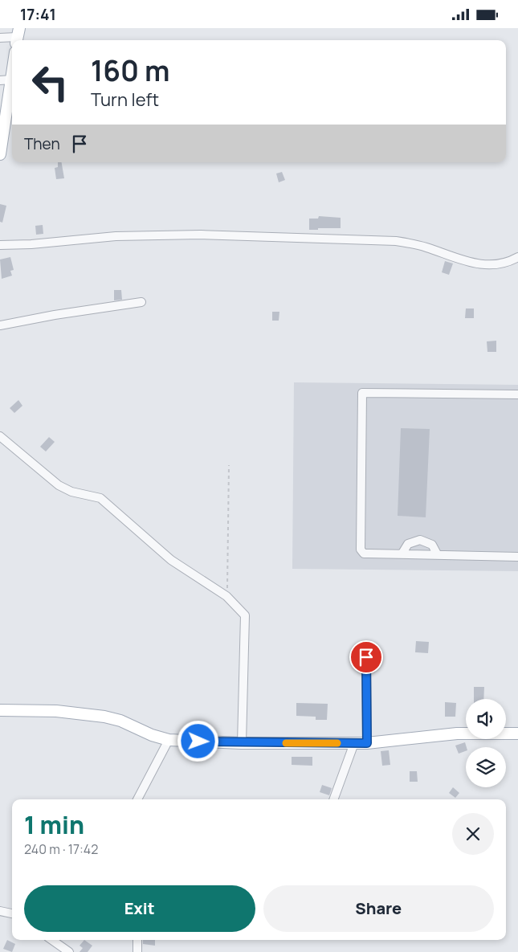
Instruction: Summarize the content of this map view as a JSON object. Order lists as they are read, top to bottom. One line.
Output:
{"page":{"status":"17:41","turn":["160 m","Turn left"],"then":"Then","heading":["1 min","240 m · 17:42"],"buttons":["Exit","Share"]}}
